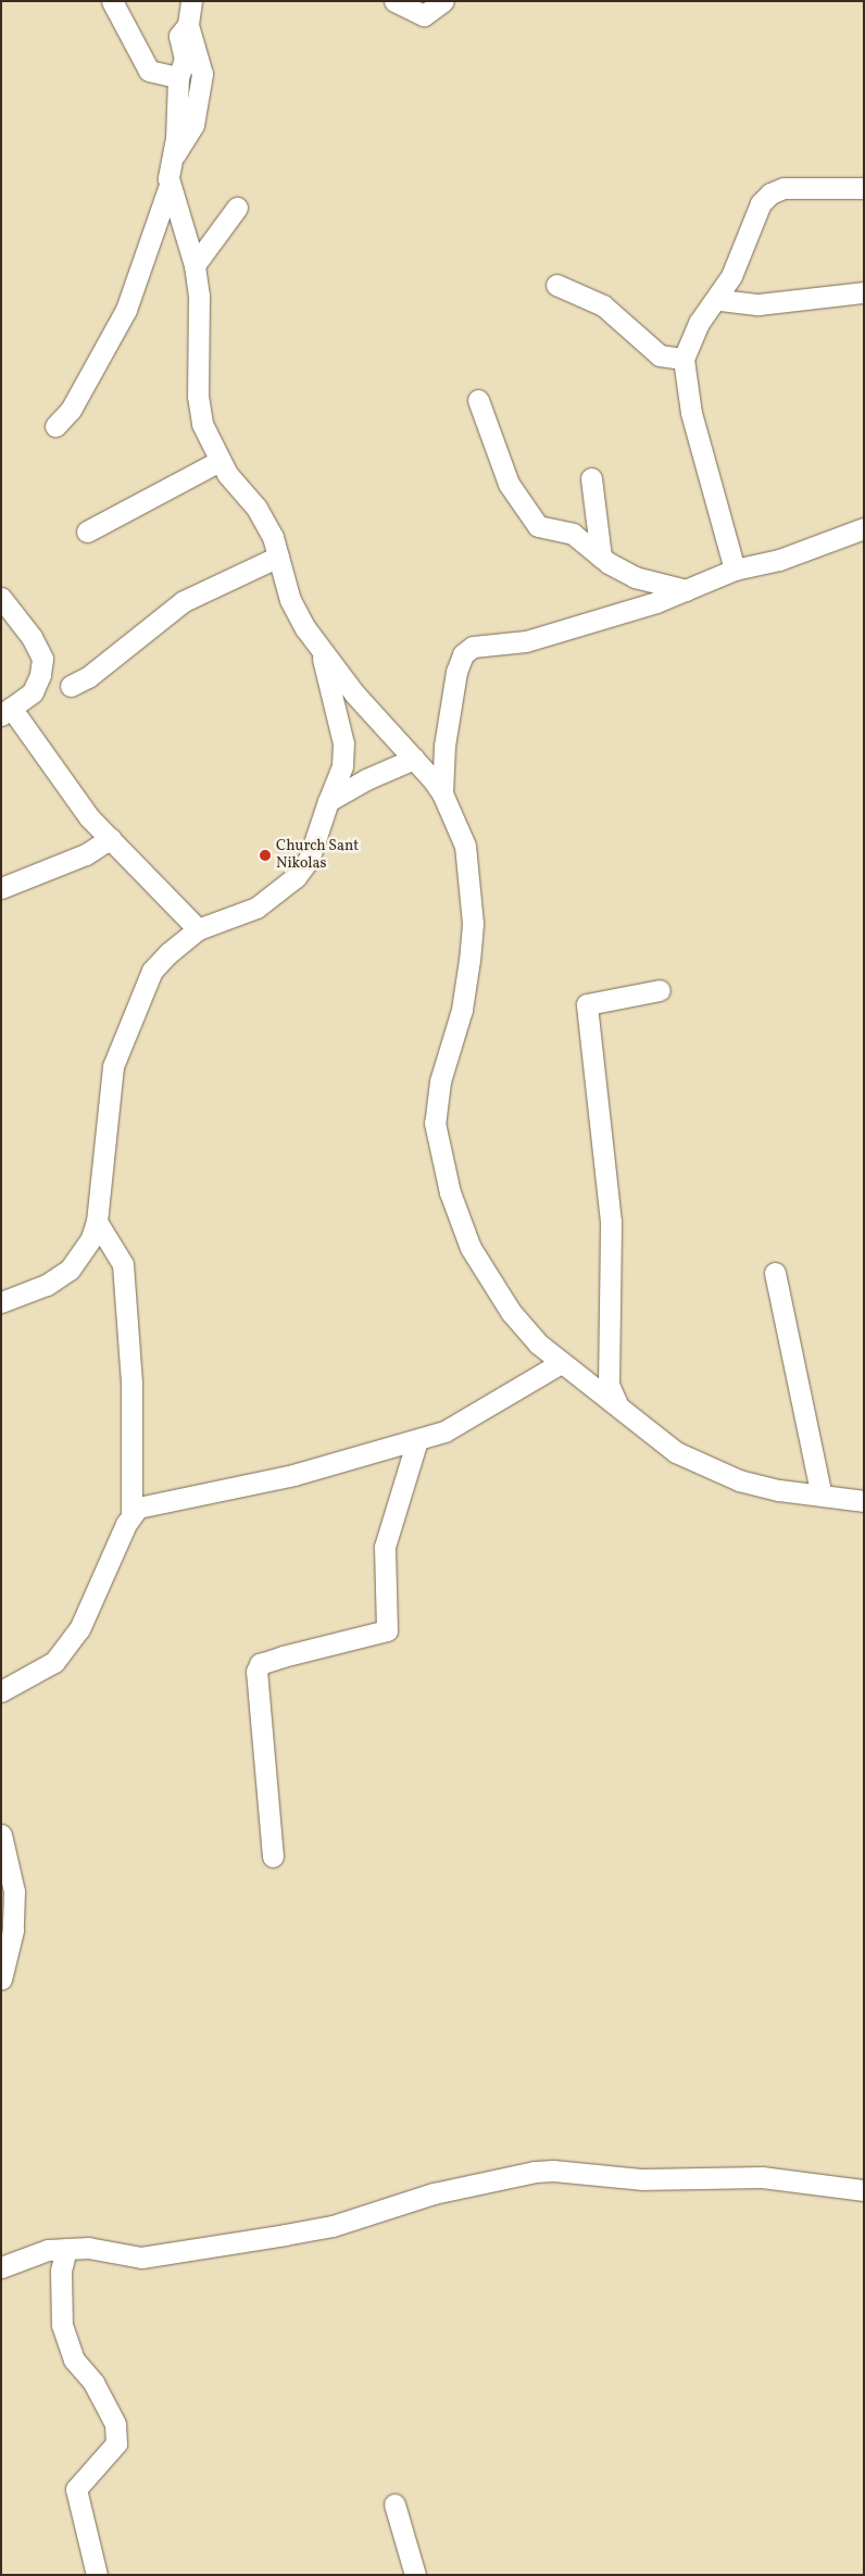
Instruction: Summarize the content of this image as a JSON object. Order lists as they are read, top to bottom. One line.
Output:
{"places":["Church Sant Nikolas"]}
